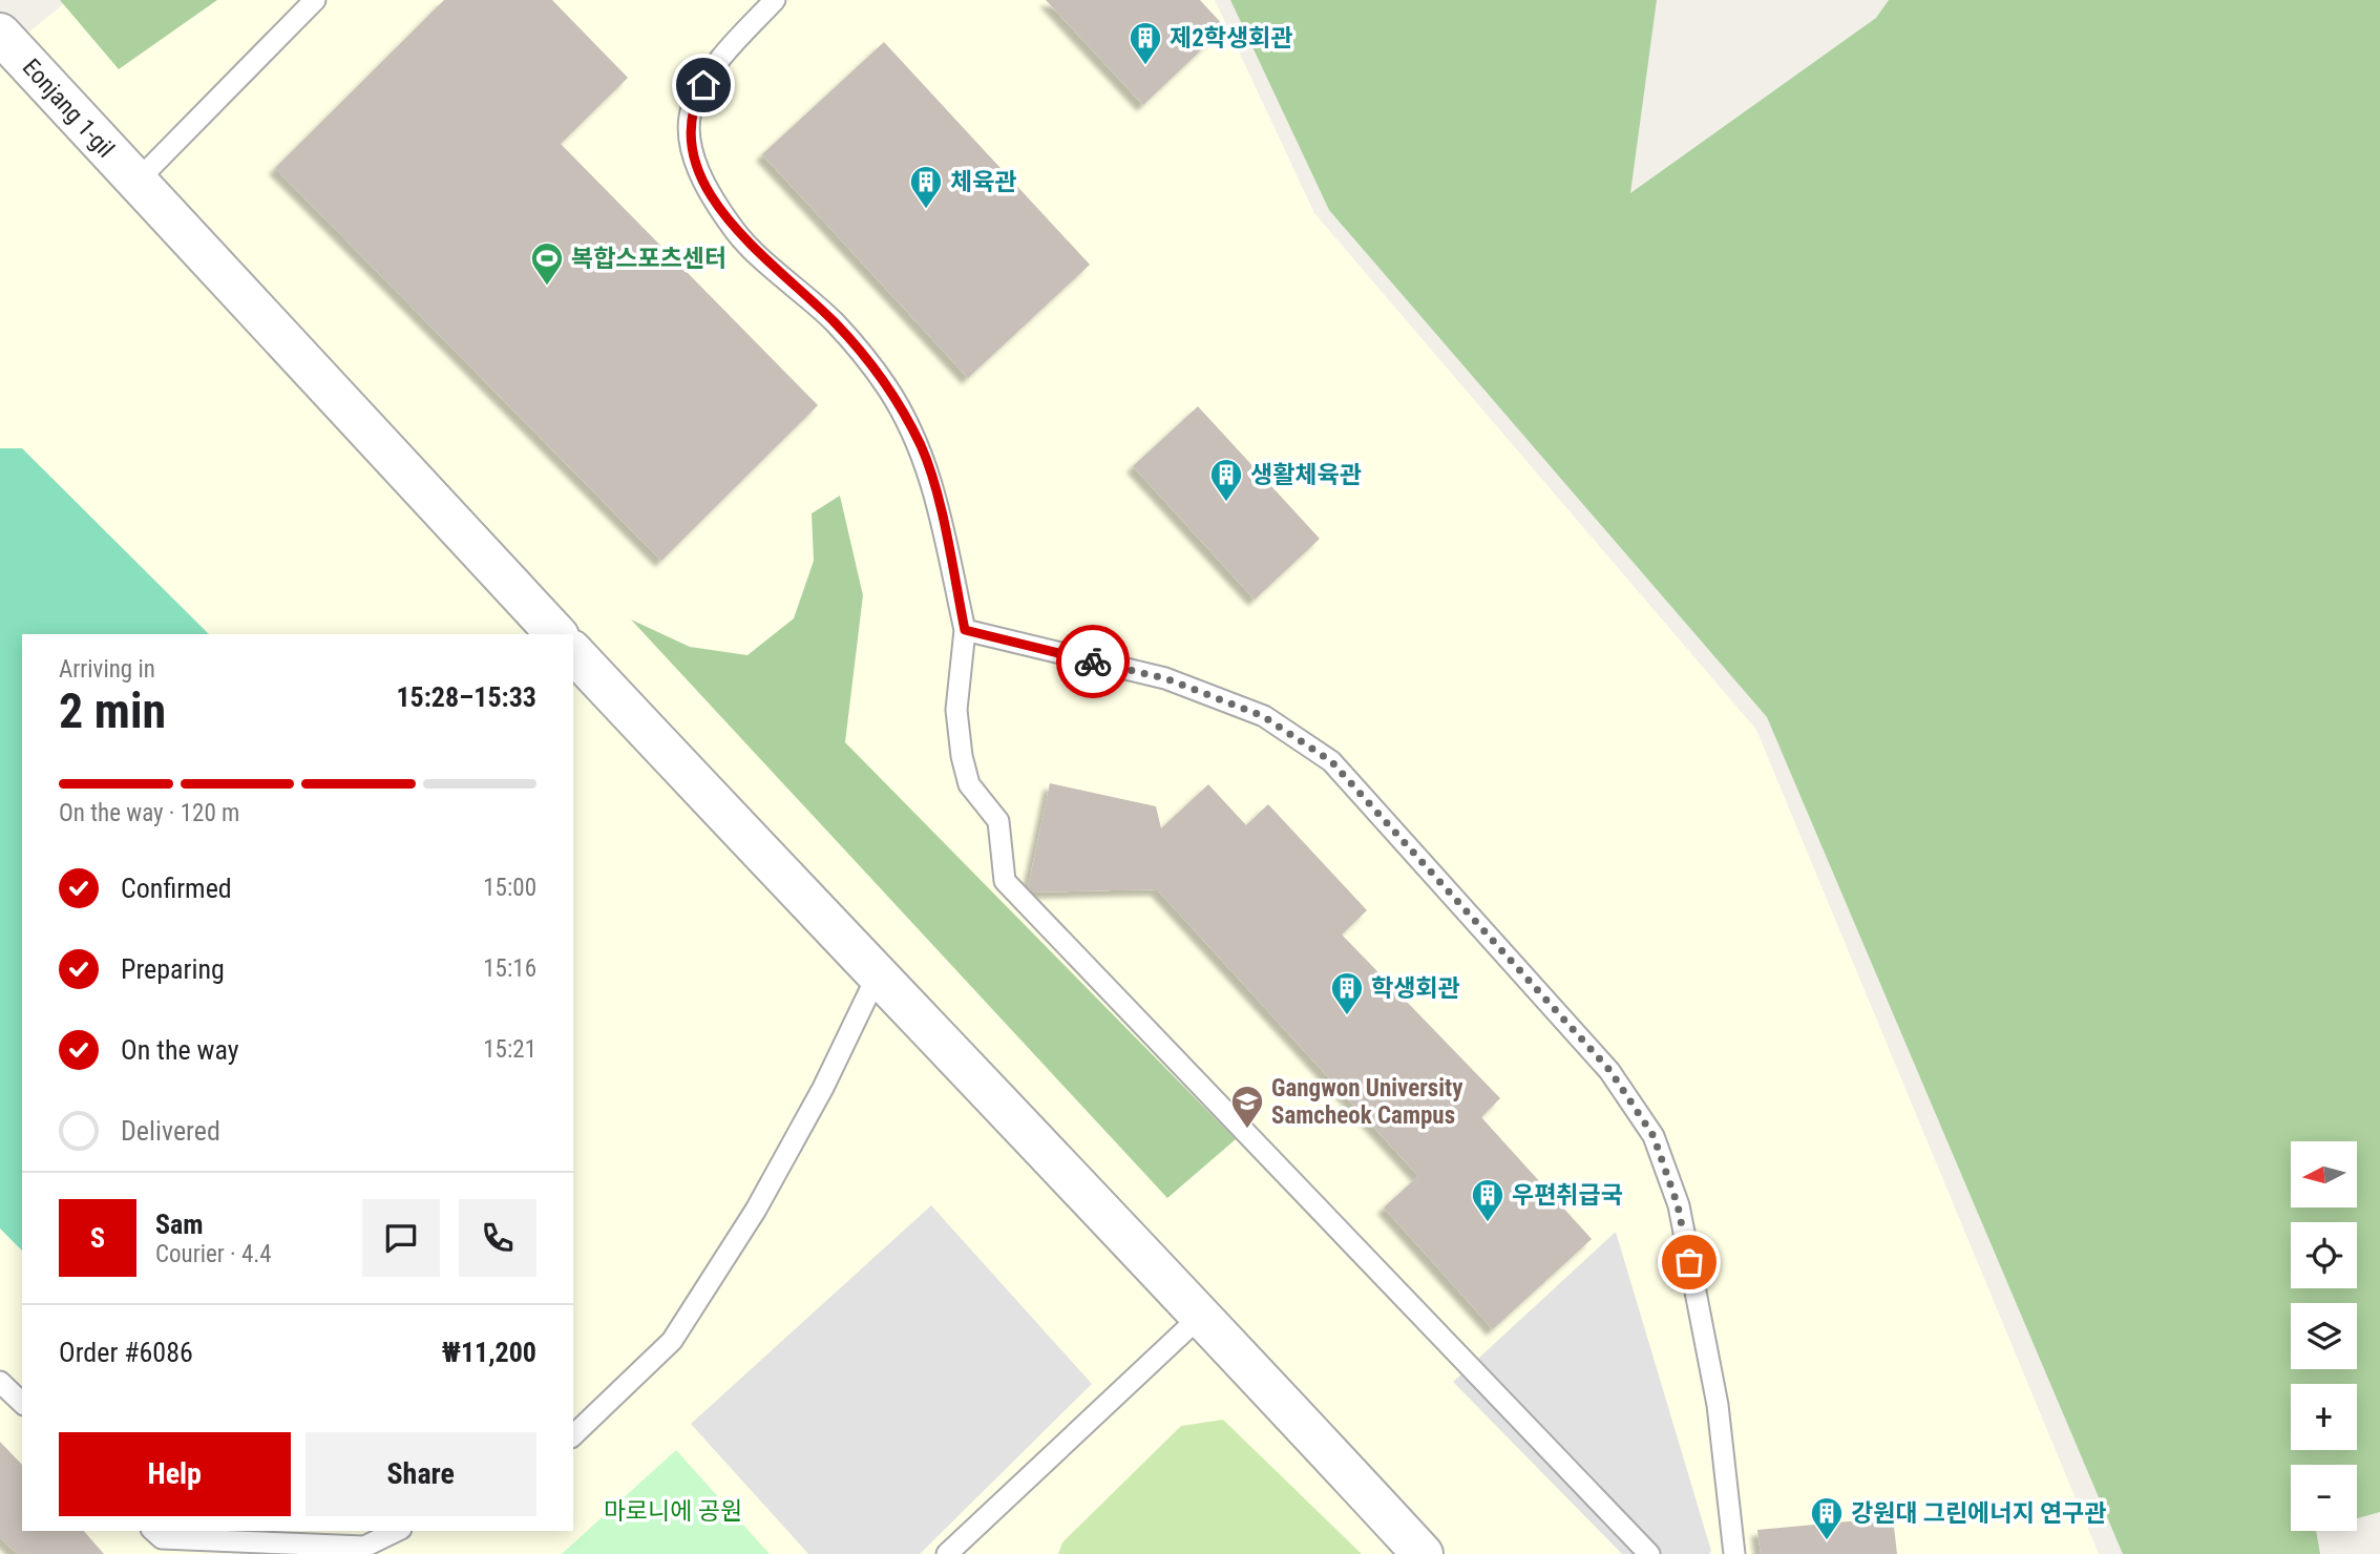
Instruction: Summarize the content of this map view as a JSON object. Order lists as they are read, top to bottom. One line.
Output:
{"streets":{"street":["Eonjang 1-gil"]},"parks":["마로니에 공원"],"places":{"building":["제2학생회관","체육관","생활체육관","학생회관","우편취급국","강원대 그린에너지 연구관"],"sports":["복합스포츠센터"],"school or university":["Gangwon University Samcheok Campus"]},"north":"left","page":{"heading":["2 min","Arriving in","15:28–15:33"],"panel":["Sam","Courier · 4.4","Order #6086","₩11,200"],"bar":"On the way · 120 m","list":[["Confirmed","15:00"],["Preparing","15:16"],["On the way","15:21"],"Delivered"],"map_buttons":["+","−"],"round":"S","buttons":["Help","Share"]}}
